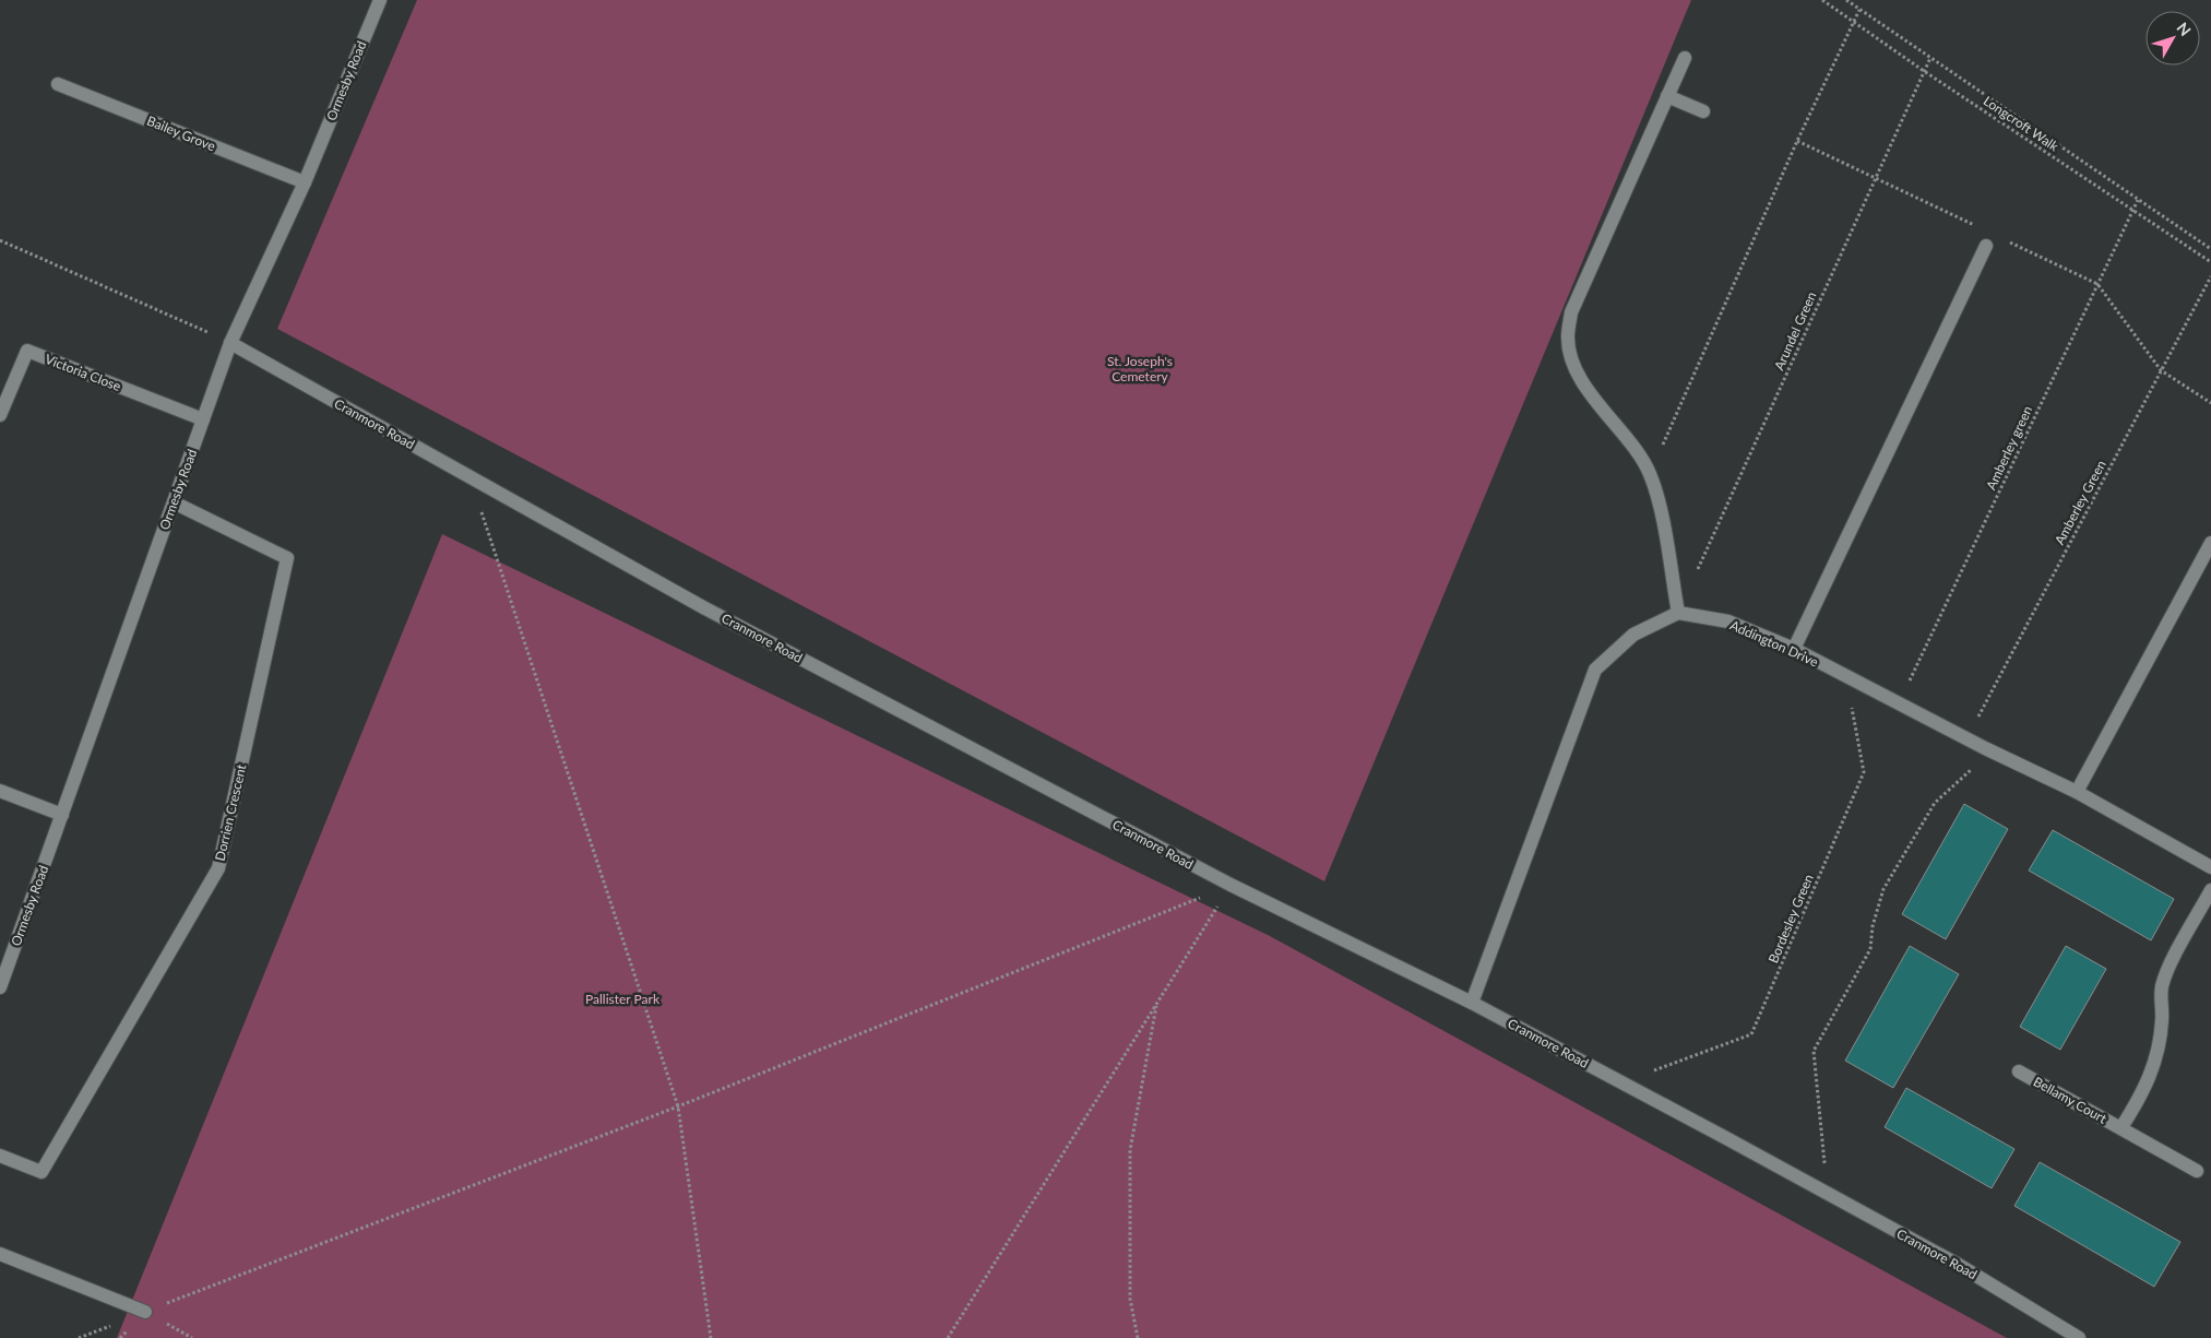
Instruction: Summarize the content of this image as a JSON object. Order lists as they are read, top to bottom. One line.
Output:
{"streets":{"street":["Ormesby Road","Bailey Grove","Victoria Close","Cranmore Road","Addington Drive","Dorrien Crescent","Bellamy Court"],"path":["Longcroft Walk","Arundel Green","Amberley green","Amberley Green","Bordesley Green"]},"crossings":[["Ormesby Road","Bailey Grove"],["Ormesby Road","Victoria Close"],["Ormesby Road","Cranmore Road"],["Ormesby Road","Dorrien Crescent"],["Longcroft Walk","Arundel Green"],["Longcroft Walk","Amberley green"],["Cranmore Road","Bordesley Green"],["Amberley green","Addington Drive"],["Amberley Green","Addington Drive"],["Addington Drive","Bordesley Green"]],"parks":["St. Joseph's Cemetery","Pallister Park"],"north":"top right"}
